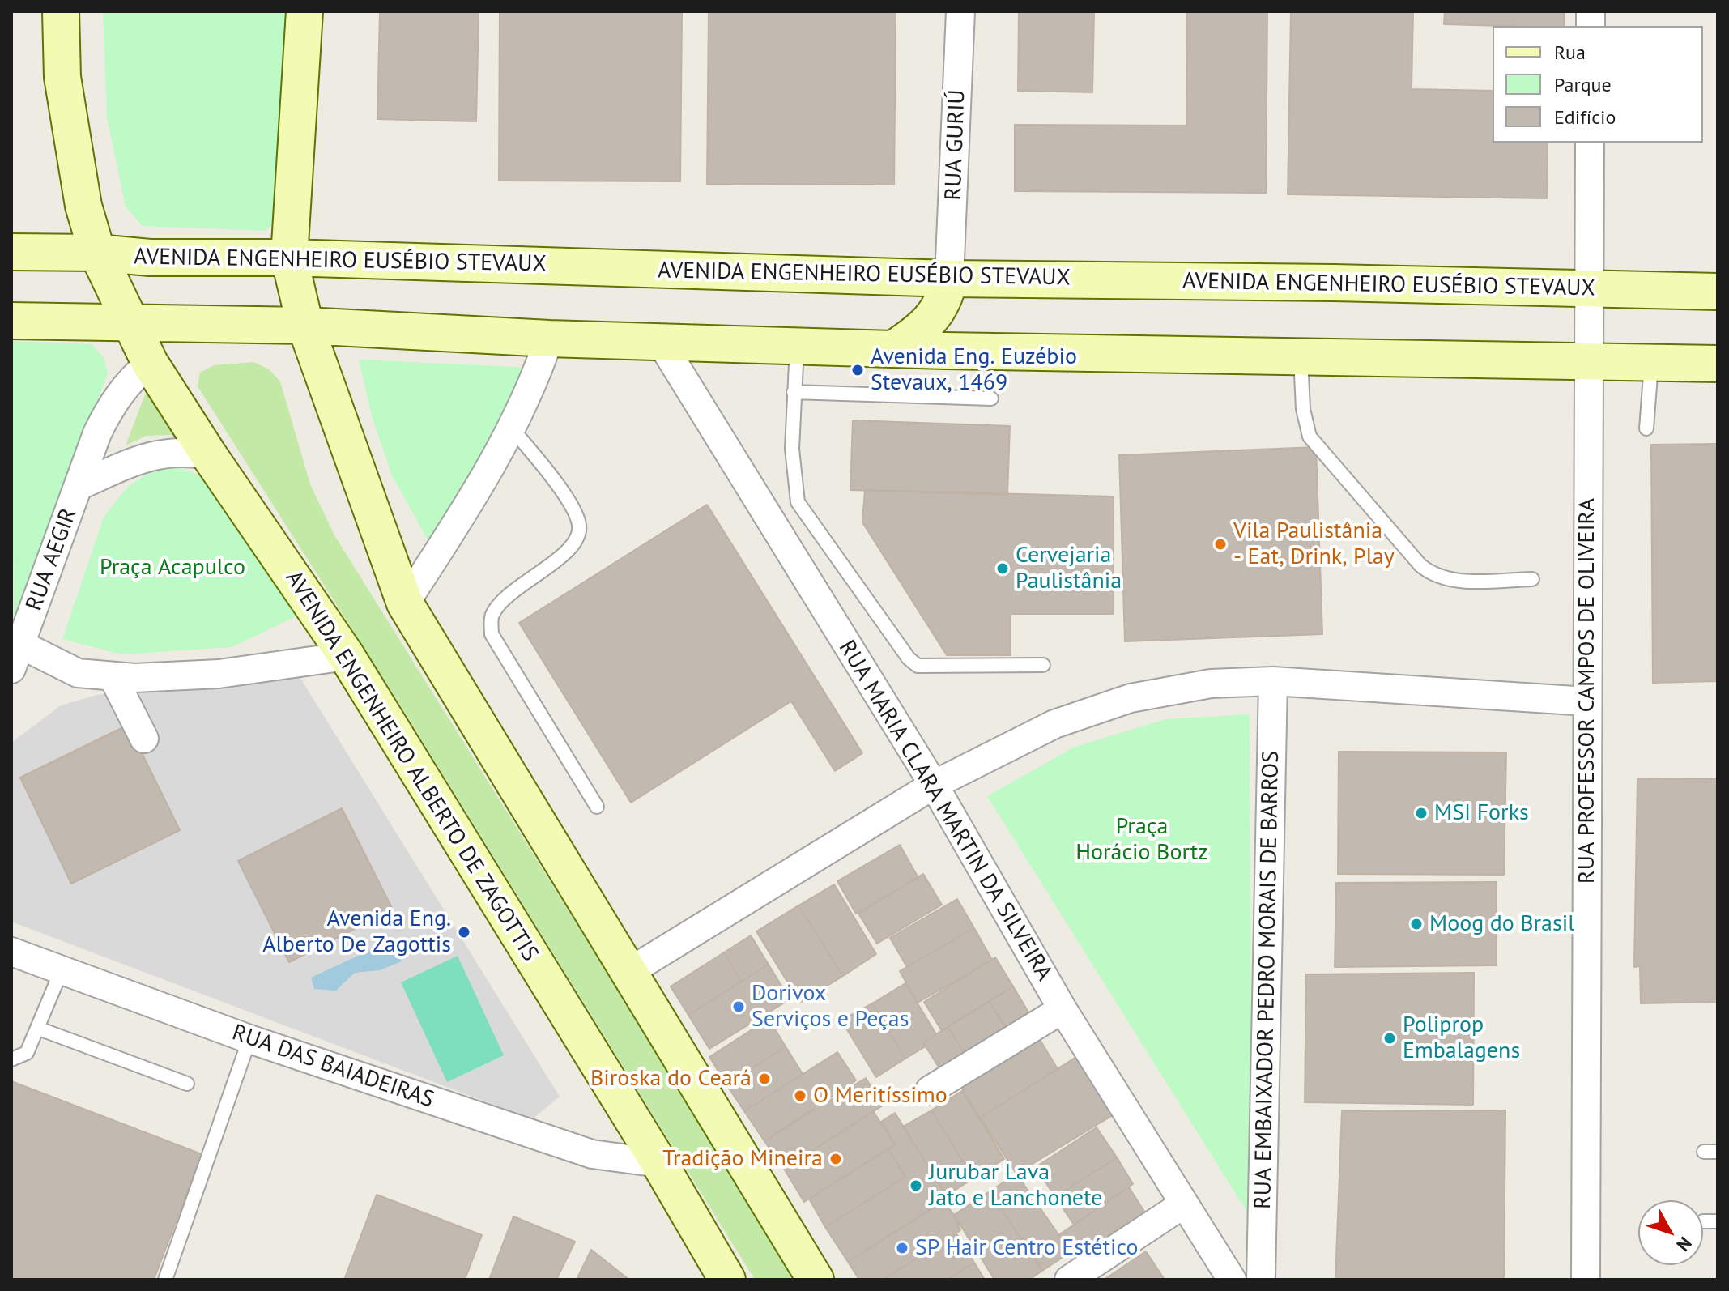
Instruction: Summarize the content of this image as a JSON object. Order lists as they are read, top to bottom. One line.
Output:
{"streets":{"main road":["AVENIDA ENGENHEIRO EUSÉBIO STEVAUX","AVENIDA ENGENHEIRO ALBERTO DE ZAGOTTIS"],"street":["RUA GURIÚ","RUA AEGIR","RUA PROFESSOR CAMPOS DE OLIVEIRA","RUA MARIA CLARA MARTIN DA SILVEIRA","RUA EMBAIXADOR PEDRO MORAIS DE BARROS","RUA DAS BAIADEIRAS"]},"crossings":[["RUA GURIÚ","AVENIDA ENGENHEIRO EUSÉBIO STEVAUX"],["AVENIDA ENGENHEIRO EUSÉBIO STEVAUX","RUA PROFESSOR CAMPOS DE OLIVEIRA"],["AVENIDA ENGENHEIRO EUSÉBIO STEVAUX","AVENIDA ENGENHEIRO ALBERTO DE ZAGOTTIS"],["RUA AEGIR","AVENIDA ENGENHEIRO ALBERTO DE ZAGOTTIS"],["AVENIDA ENGENHEIRO ALBERTO DE ZAGOTTIS","RUA DAS BAIADEIRAS"]],"parks":["Praça Acapulco","Praça Horácio Bortz"],"places":["Avenida Eng. Euzébio Stevaux, 1469","Vila Paulistânia - Eat, Drink, Play","Cervejaria Paulistânia","MSI Forks","Moog do Brasil","Avenida Eng. Alberto De Zagottis","Dorivox Serviços e Peças","Poliprop Embalagens","Biroska do Ceará","O Meritíssimo","Tradição Mineira","Jurubar Lava Jato e Lanchonete","SP Hair Centro Estético"],"legend":["Rua","Parque","Edifício"],"north":"bottom right"}
